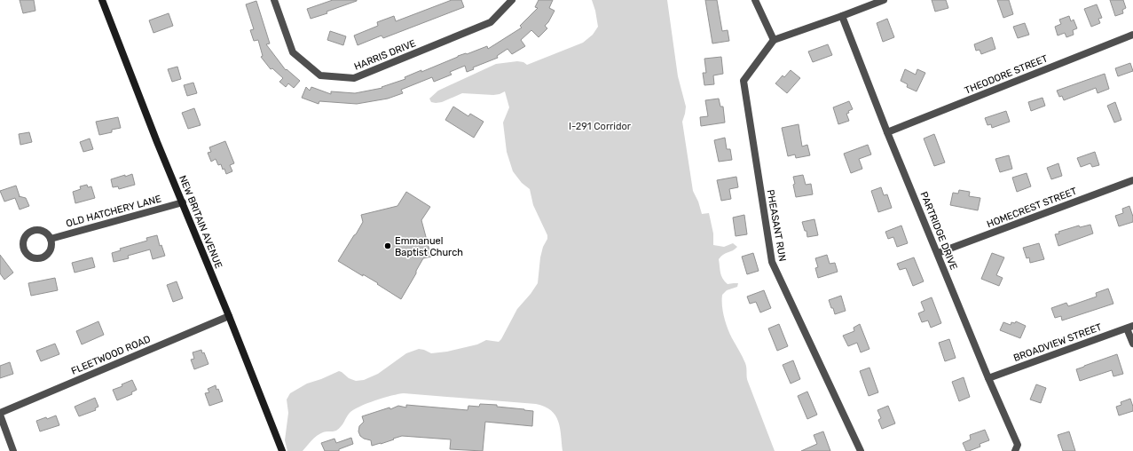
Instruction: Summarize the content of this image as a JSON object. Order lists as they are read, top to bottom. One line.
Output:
{"streets":{"main road":["NEW BRITAIN AVENUE"],"street":["HARRIS DRIVE","THEODORE STREET","HOMECREST STREET","OLD HATCHERY LANE","PHEASANT RUN","PARTRIDGE DRIVE","BROADVIEW STREET","FLEETWOOD ROAD"]},"crossings":[["THEODORE STREET","PARTRIDGE DRIVE"],["HOMECREST STREET","PARTRIDGE DRIVE"],["OLD HATCHERY LANE","NEW BRITAIN AVENUE"],["NEW BRITAIN AVENUE","FLEETWOOD ROAD"],["PARTRIDGE DRIVE","BROADVIEW STREET"]],"parks":["I-291 Corridor"],"places":["Emmanuel Baptist Church"]}
